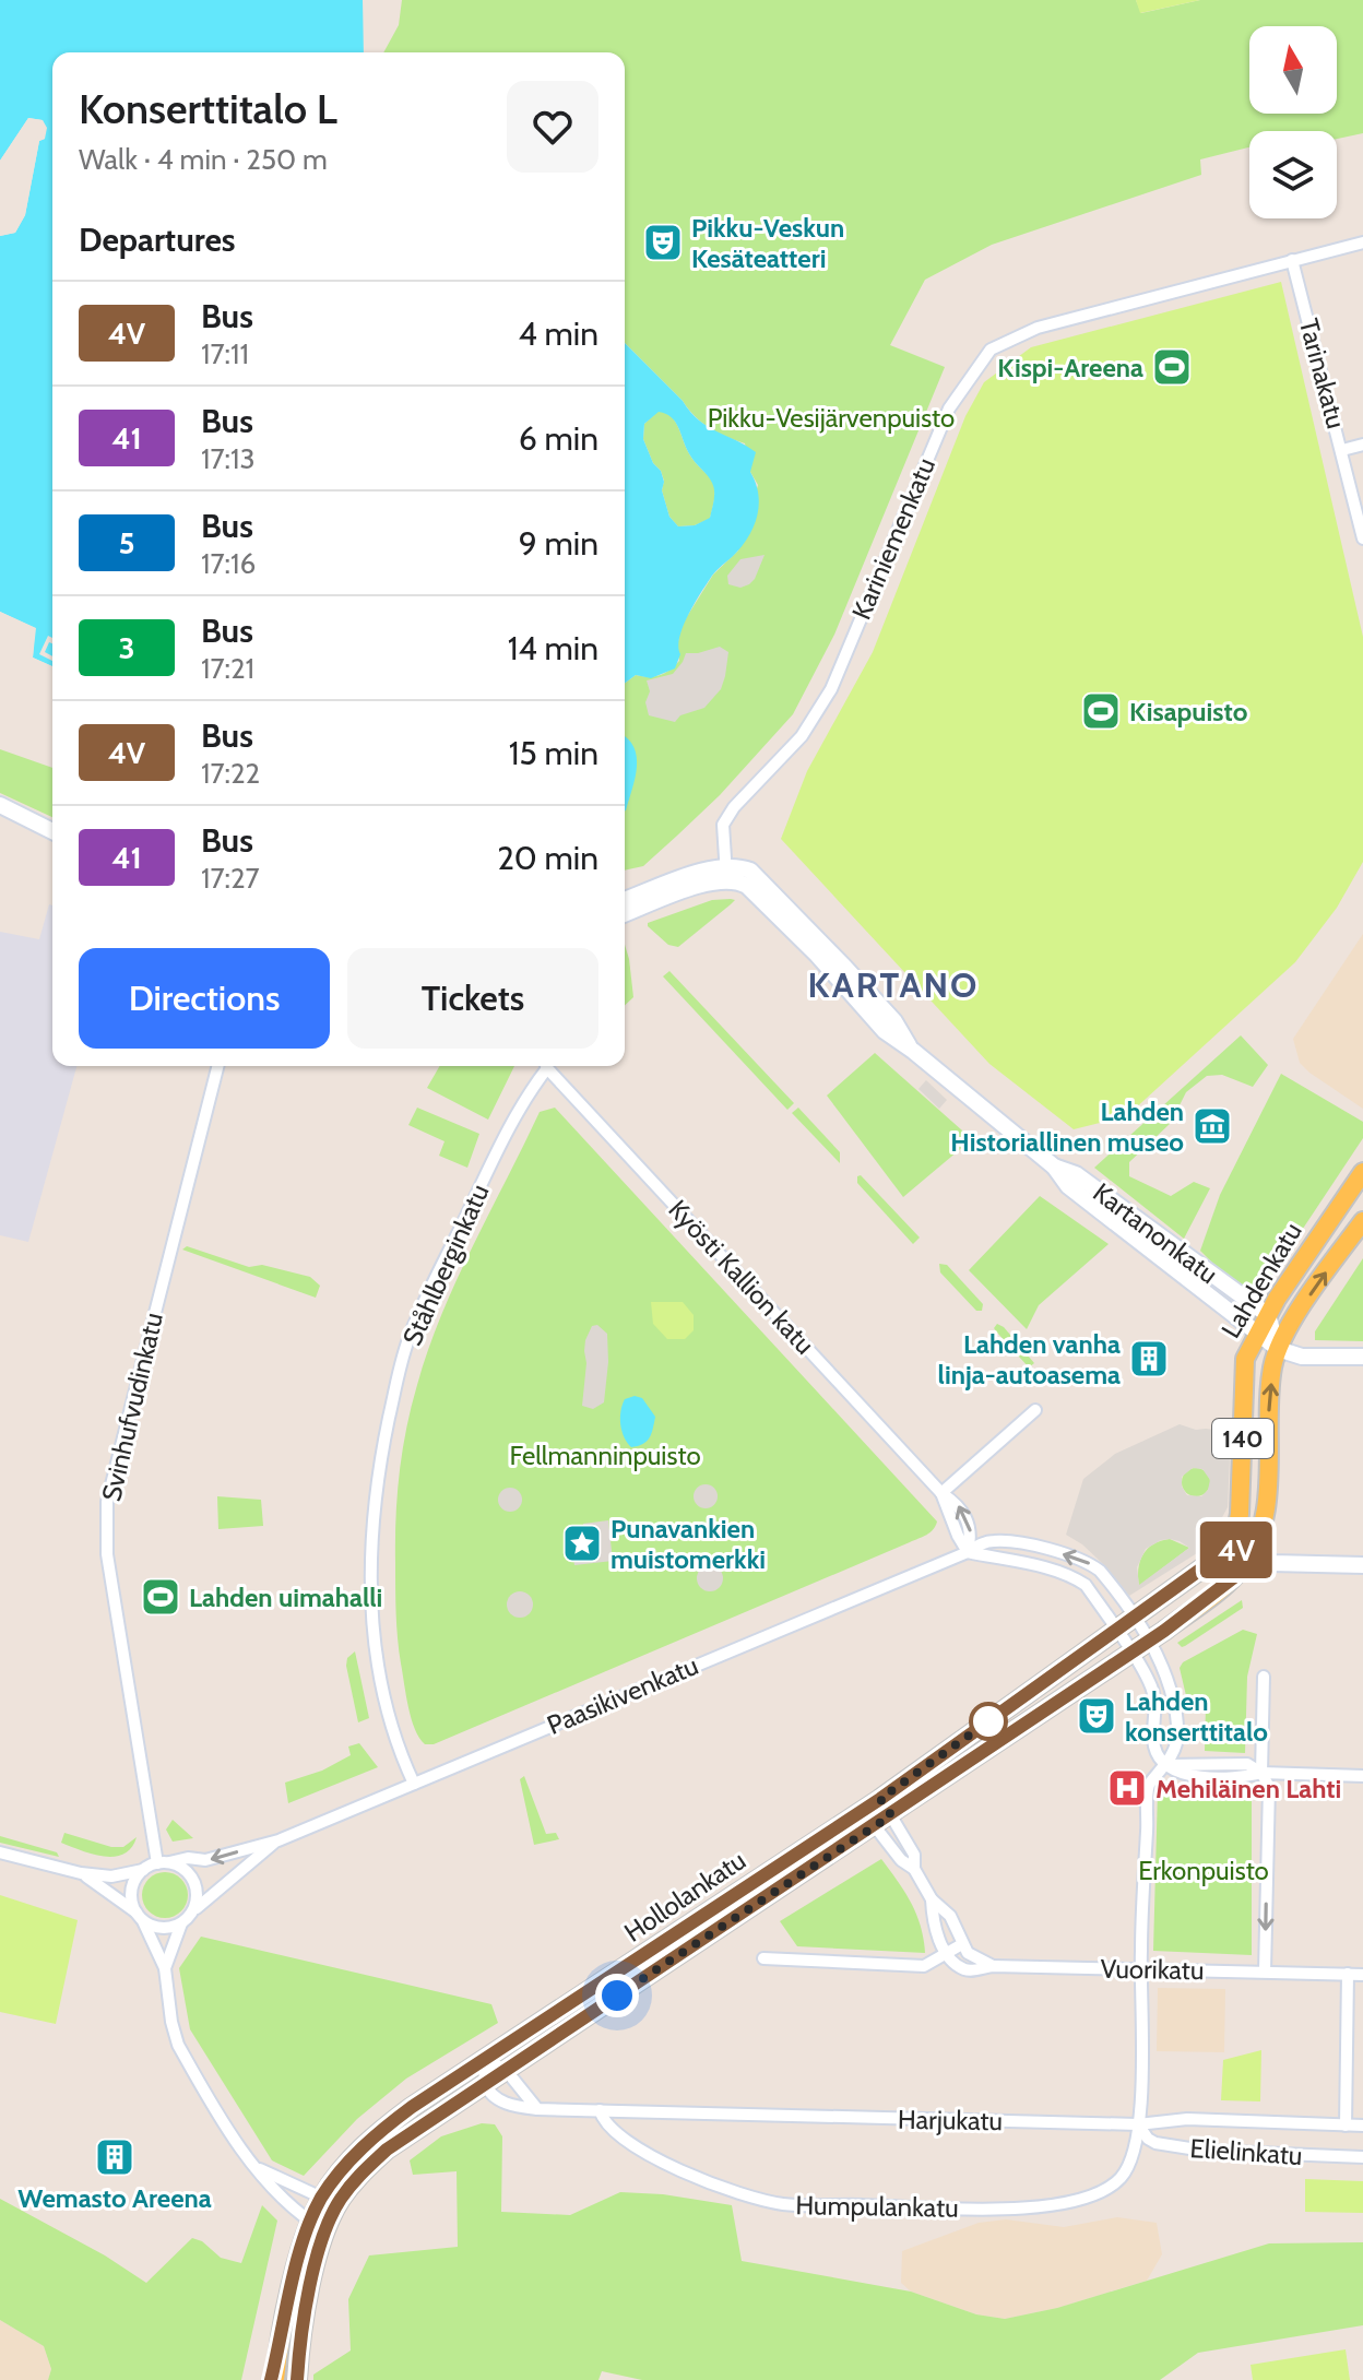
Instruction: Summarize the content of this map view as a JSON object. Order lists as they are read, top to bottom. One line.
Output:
{"streets":{"main road":["Kartanonkatu","Lahdenkatu","140","Hollolankatu"],"street":["Tarinakatu","Kariniemenkatu","Ståhlberginkatu","Kyösti Kallion katu","Svinhufvudinkatu","Paasikivenkatu","Vuorikatu","Harjukatu","Elielinkatu","Humpulankatu"]},"crossings":[["Tarinakatu","Kariniemenkatu"],["Kariniemenkatu","Kartanonkatu"],["Kartanonkatu","Lahdenkatu"],["Ståhlberginkatu","Paasikivenkatu"],["Kyösti Kallion katu","Paasikivenkatu"],["Lahdenkatu","140"],["Lahdenkatu","Paasikivenkatu"],["Lahdenkatu","Hollolankatu"],["Svinhufvudinkatu","Paasikivenkatu"],["140","Paasikivenkatu"],["140","Hollolankatu"],["Paasikivenkatu","Humpulankatu"],["Hollolankatu","Harjukatu"],["Vuorikatu","Humpulankatu"],["Harjukatu","Elielinkatu"],["Harjukatu","Humpulankatu"],["Elielinkatu","Humpulankatu"]],"districts":["KARTANO"],"parks":["Pikku-Vesijärvenpuisto","Fellmanninpuisto","Erkonpuisto"],"places":{"theatre":["Pikku-Veskun Kesäteatteri","Lahden konserttitalo"],"sports":["Kispi-Areena","Kisapuisto","Lahden uimahalli"],"museum":["Lahden Historiallinen museo"],"building":["Lahden vanha linja-autoasema","Wemasto Areena"],"place":["Punavankien muistomerkki"],"hospital":["Mehiläinen Lahti"]},"lines":["bus line 4V"],"north":"top","page":{"on_map":"4V","heading":[["Konserttitalo L","Walk · 4 min · 250 m"],"Departures"],"list":[{"mark":"4V","name":"Bus","note":"17:11","value":"4 min"},{"mark":"41","name":"Bus","note":"17:13","value":"6 min"},{"mark":"5","name":"Bus","note":"17:16","value":"9 min"},{"mark":"3","name":"Bus","note":"17:21","value":"14 min"},{"mark":"4V","name":"Bus","note":"17:22","value":"15 min"},{"mark":"41","name":"Bus","note":"17:27","value":"20 min"}],"buttons":["Directions","Tickets"]}}
